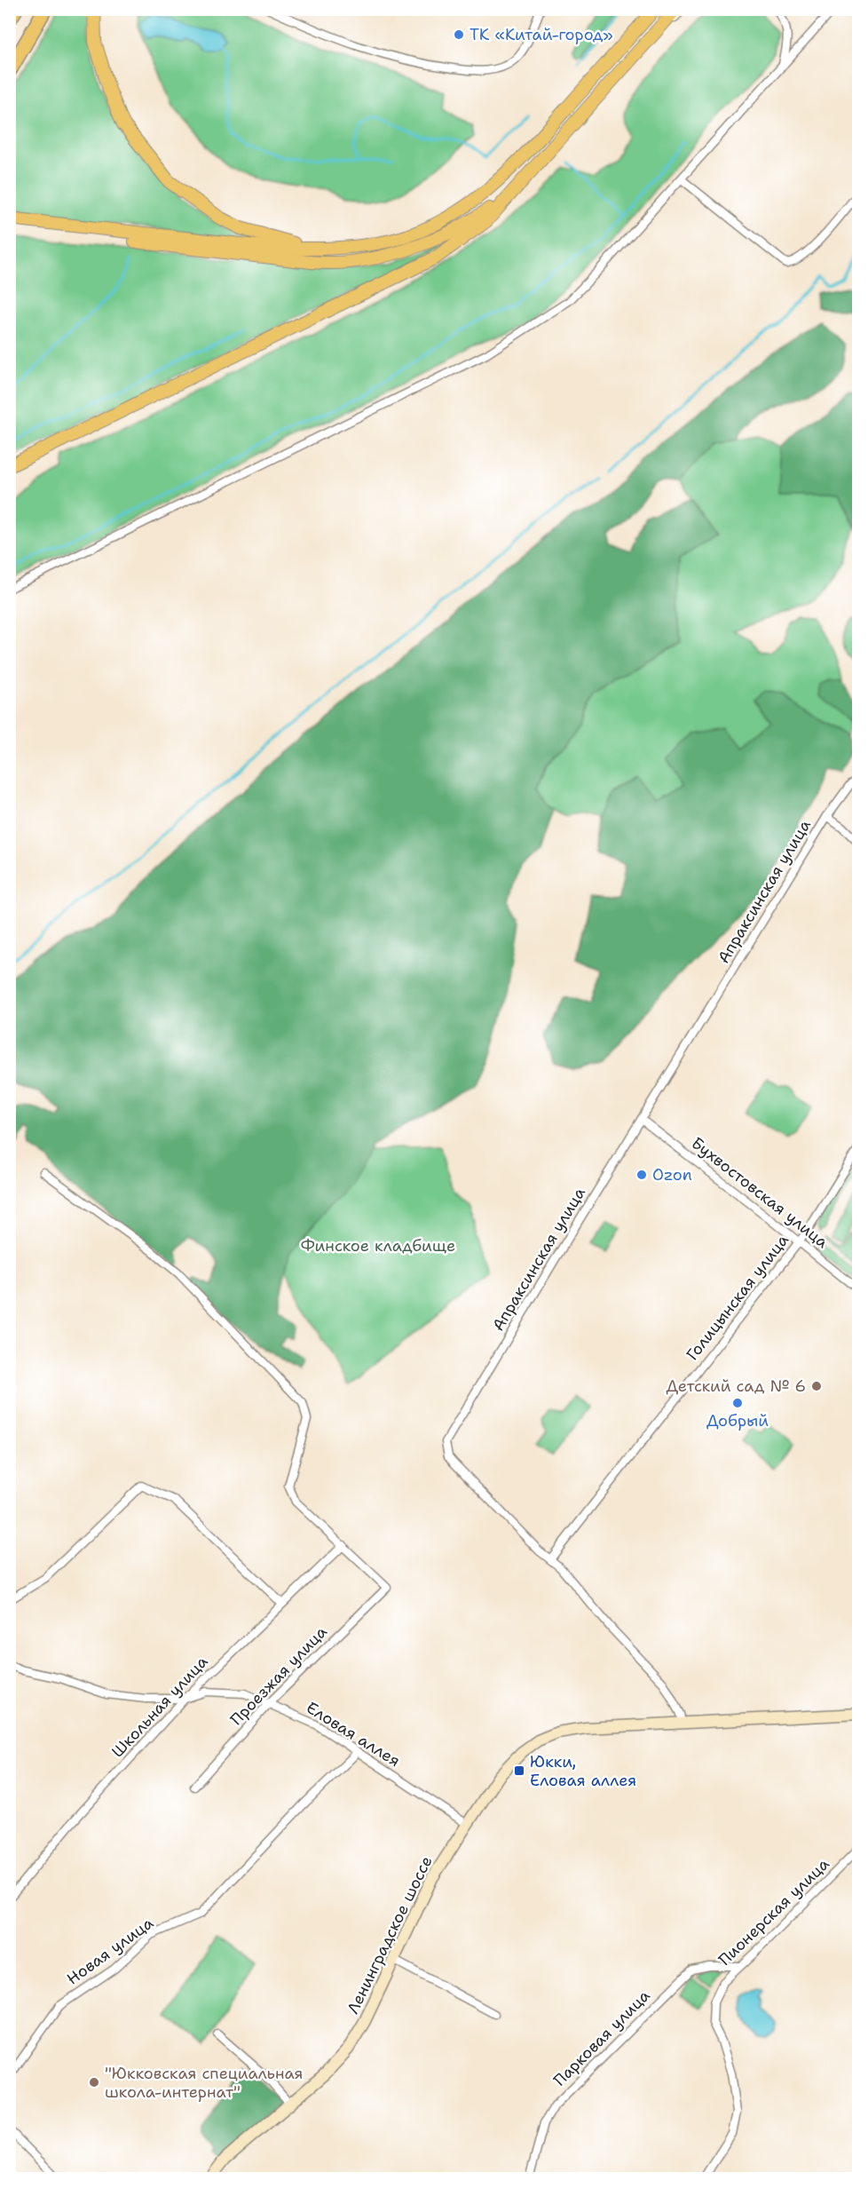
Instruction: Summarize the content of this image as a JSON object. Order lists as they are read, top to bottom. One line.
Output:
{"streets":{"main road":["Ленинградское шоссе"],"street":["Апраксинская улица","Бухвостовская улица","Голицынская улица","Проезжая улица","Школьная улица","Еловая аллея","Пионерская улица","Новая улица","Парковая улица"]},"crossings":[["Апраксинская улица","Бухвостовская улица"],["Апраксинская улица","Голицынская улица"],["Апраксинская улица","Ленинградское шоссе"],["Бухвостовская улица","Голицынская улица"],["Проезжая улица","Школьная улица"],["Проезжая улица","Еловая аллея"],["Школьная улица","Еловая аллея"],["Еловая аллея","Ленинградское шоссе"],["Еловая аллея","Новая улица"],["Пионерская улица","Парковая улица"]],"parks":["Финское кладбище"],"places":{"other":["ТК «Китай-город»","Ozon","Детский сад № 6","Добрый","\"Юкковская специальная школа-интернат\""],"transit":["Юкки, Еловая аллея"]}}
